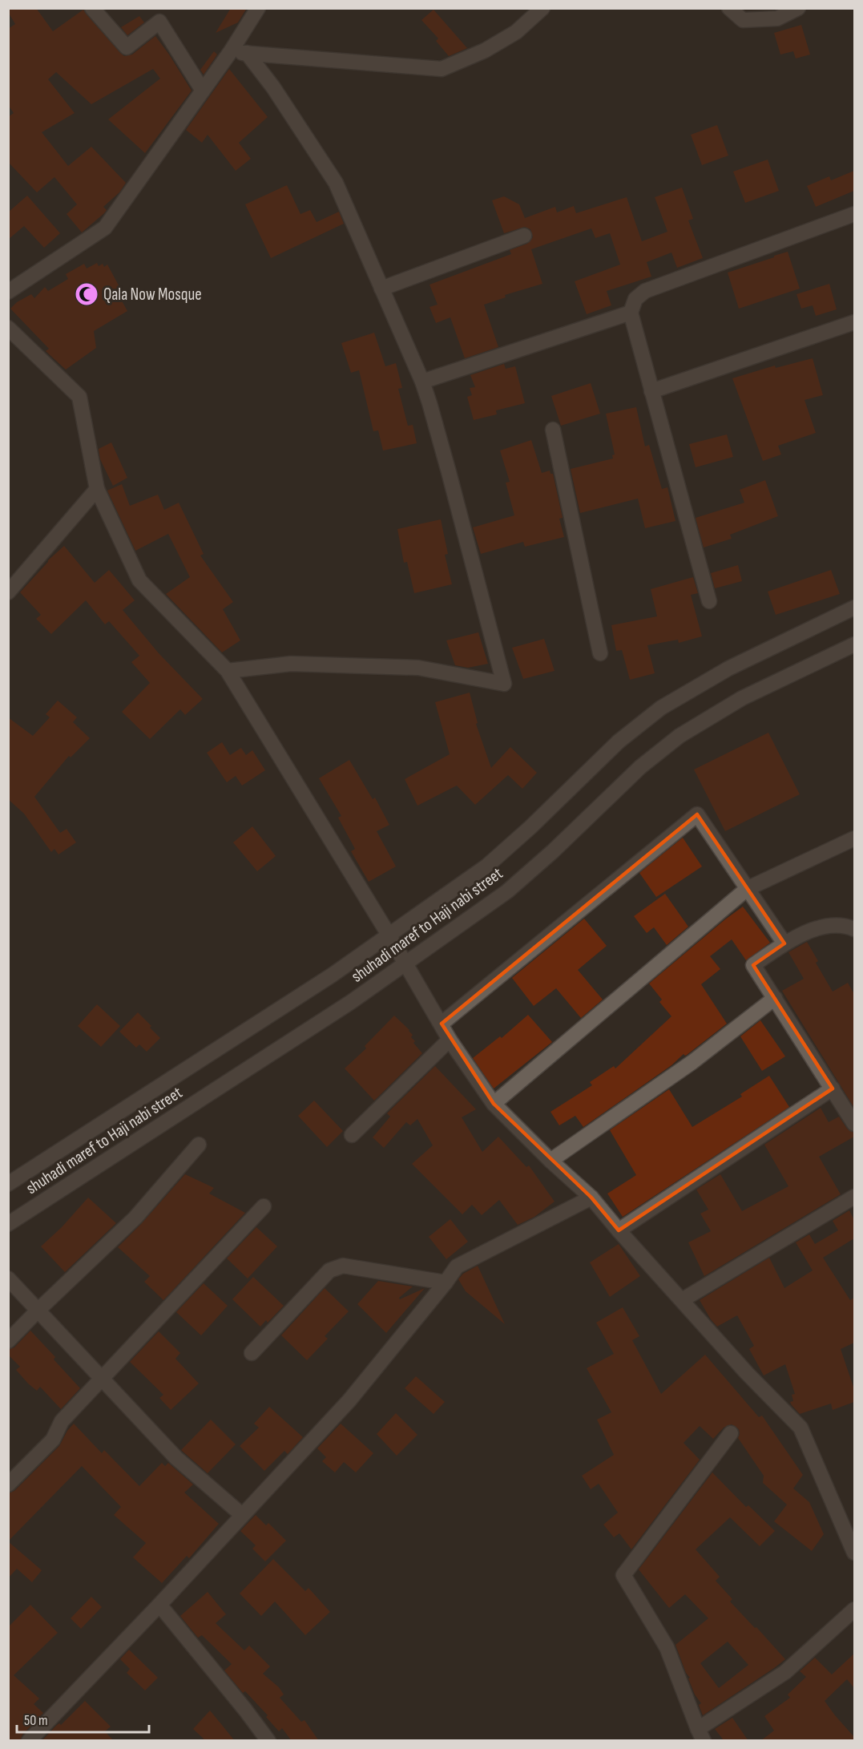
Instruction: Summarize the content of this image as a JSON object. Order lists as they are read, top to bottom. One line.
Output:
{"streets":{"street":["shuhadi maref to Haji nabi street"]},"places":{"mosque":["Qala Now Mosque"]},"scale_bar":"50 m"}
